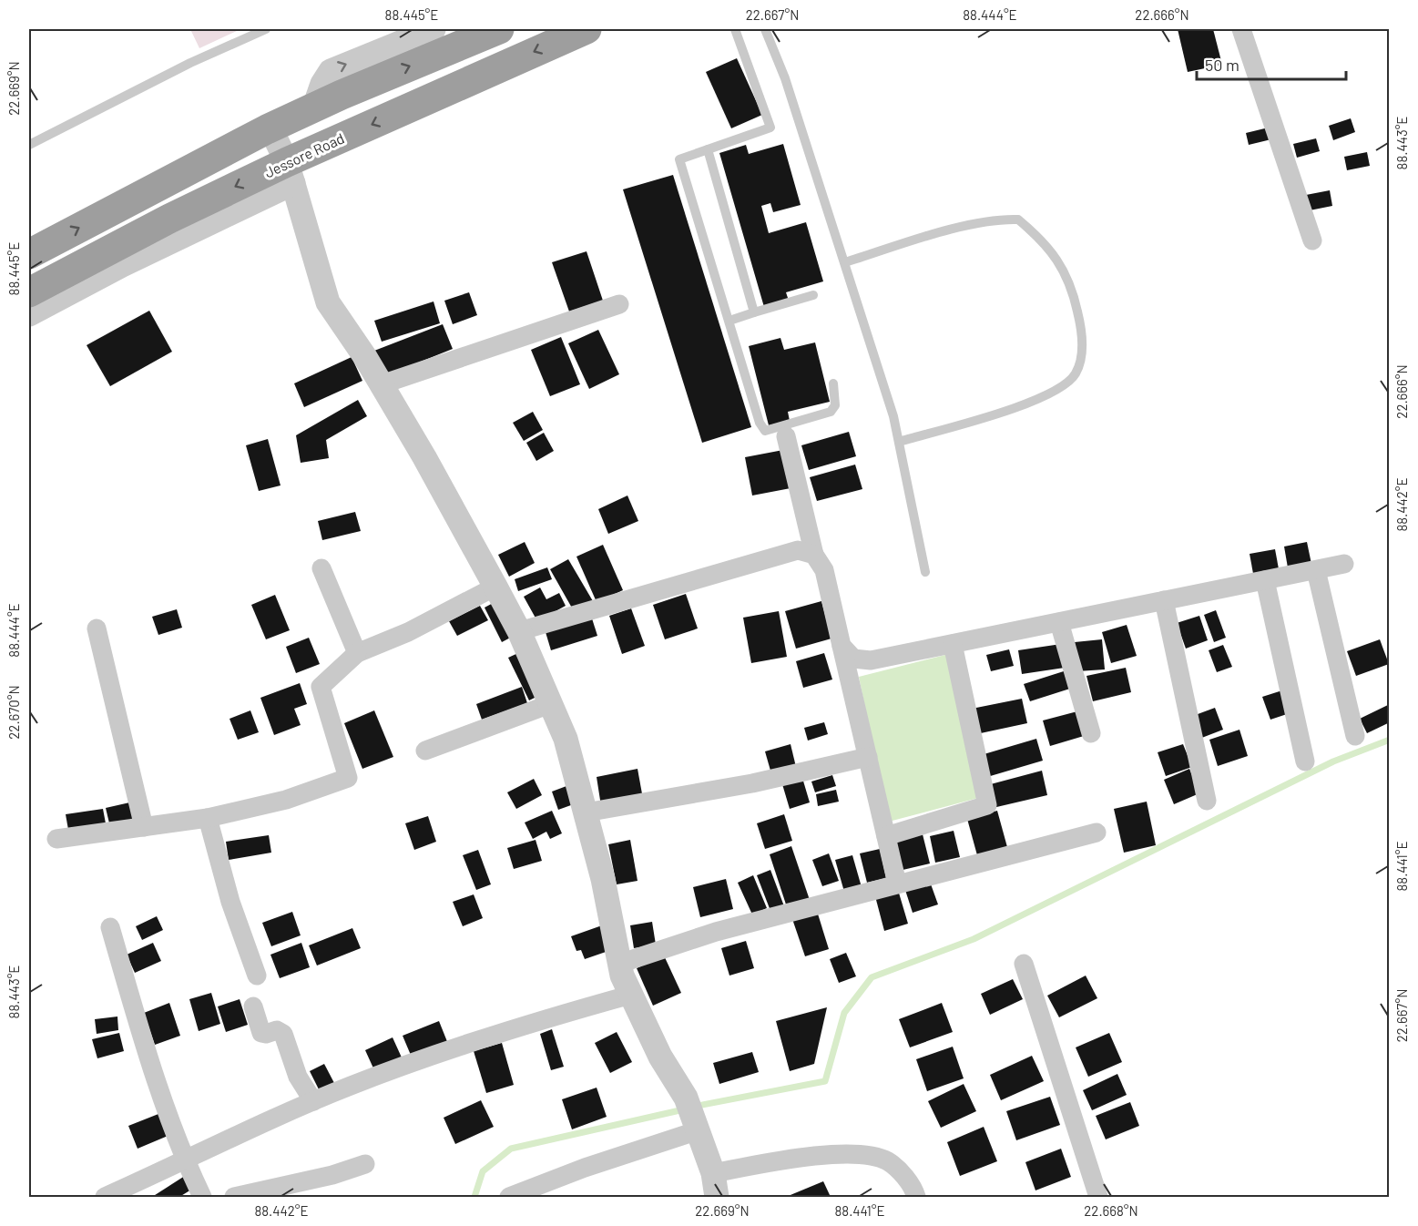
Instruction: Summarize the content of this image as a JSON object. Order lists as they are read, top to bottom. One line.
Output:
{"streets":{"highway":["Jessore Road"]},"scale_bar":"50 m","coordinates":["88.445°E","22.667°N","88.444°E","22.666°N","22.669°N","88.443°E","88.442°E","22.670°N","88.441°E","22.668°N"]}
